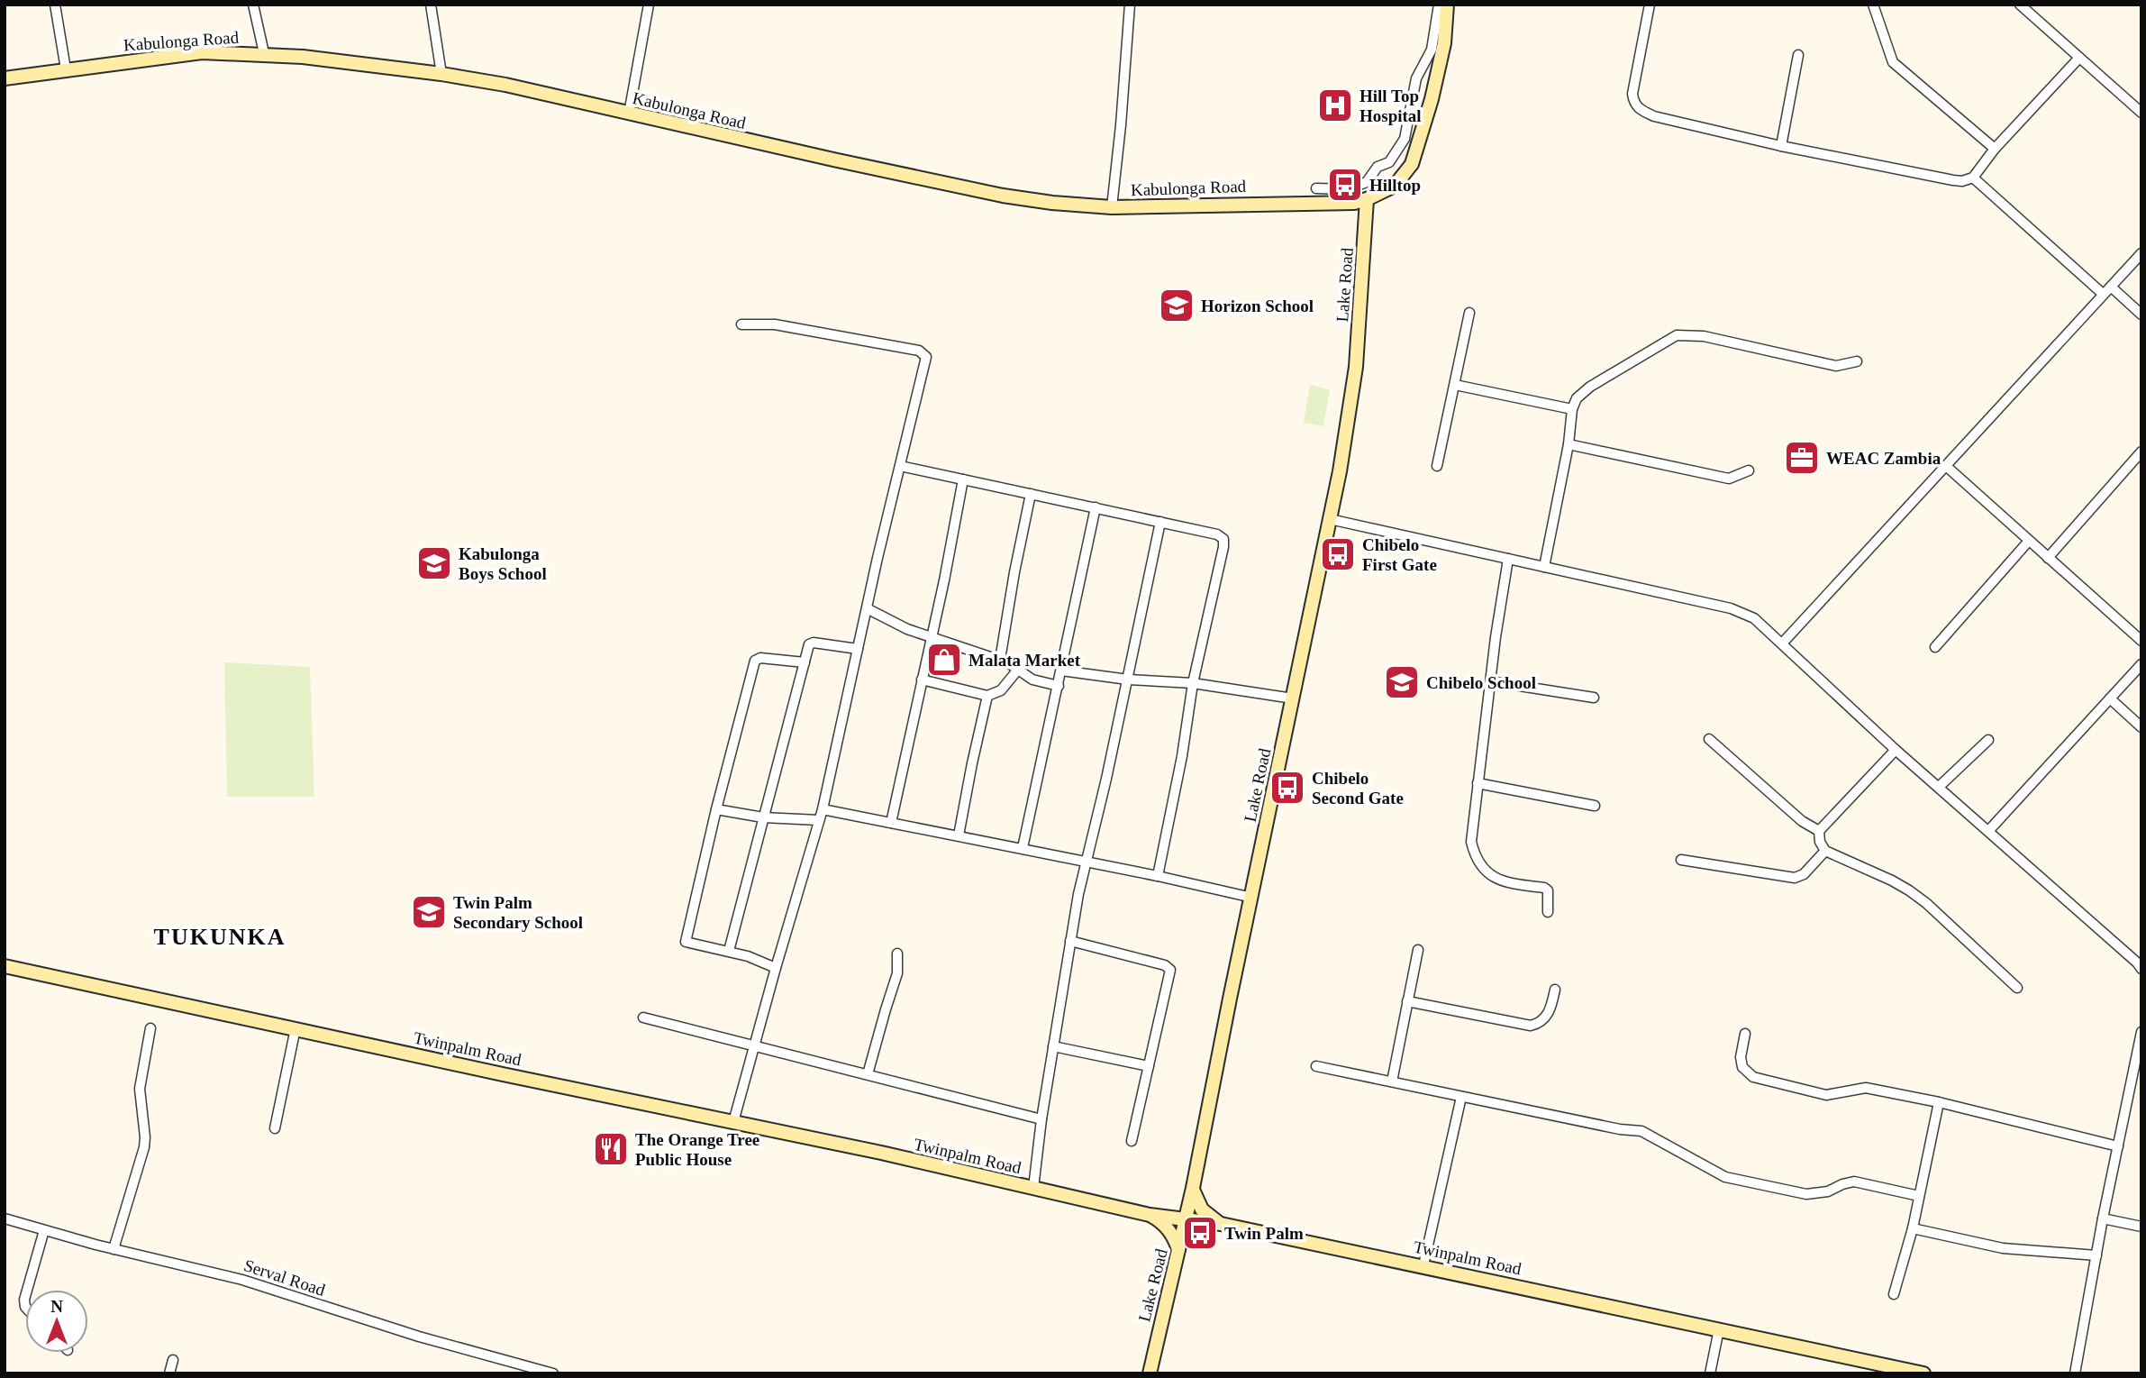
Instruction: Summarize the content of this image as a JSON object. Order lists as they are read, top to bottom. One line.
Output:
{"streets":{"main road":["Kabulonga Road","Lake Road","Twinpalm Road"],"street":["Serval Road"]},"crossings":[["Kabulonga Road","Lake Road"],["Lake Road","Twinpalm Road"]],"districts":["TUKUNKA"],"places":{"hospital":["Hill Top Hospital"],"bus stop":["Hilltop","Chibelo First Gate","Chibelo Second Gate","Twin Palm"],"school or university":["Horizon School","Kabulonga Boys School","Chibelo School","Twin Palm Secondary School"],"office":["WEAC Zambia"],"shop":["Malata Market"],"restaurant":["The Orange Tree Public House"]},"north":"top"}
